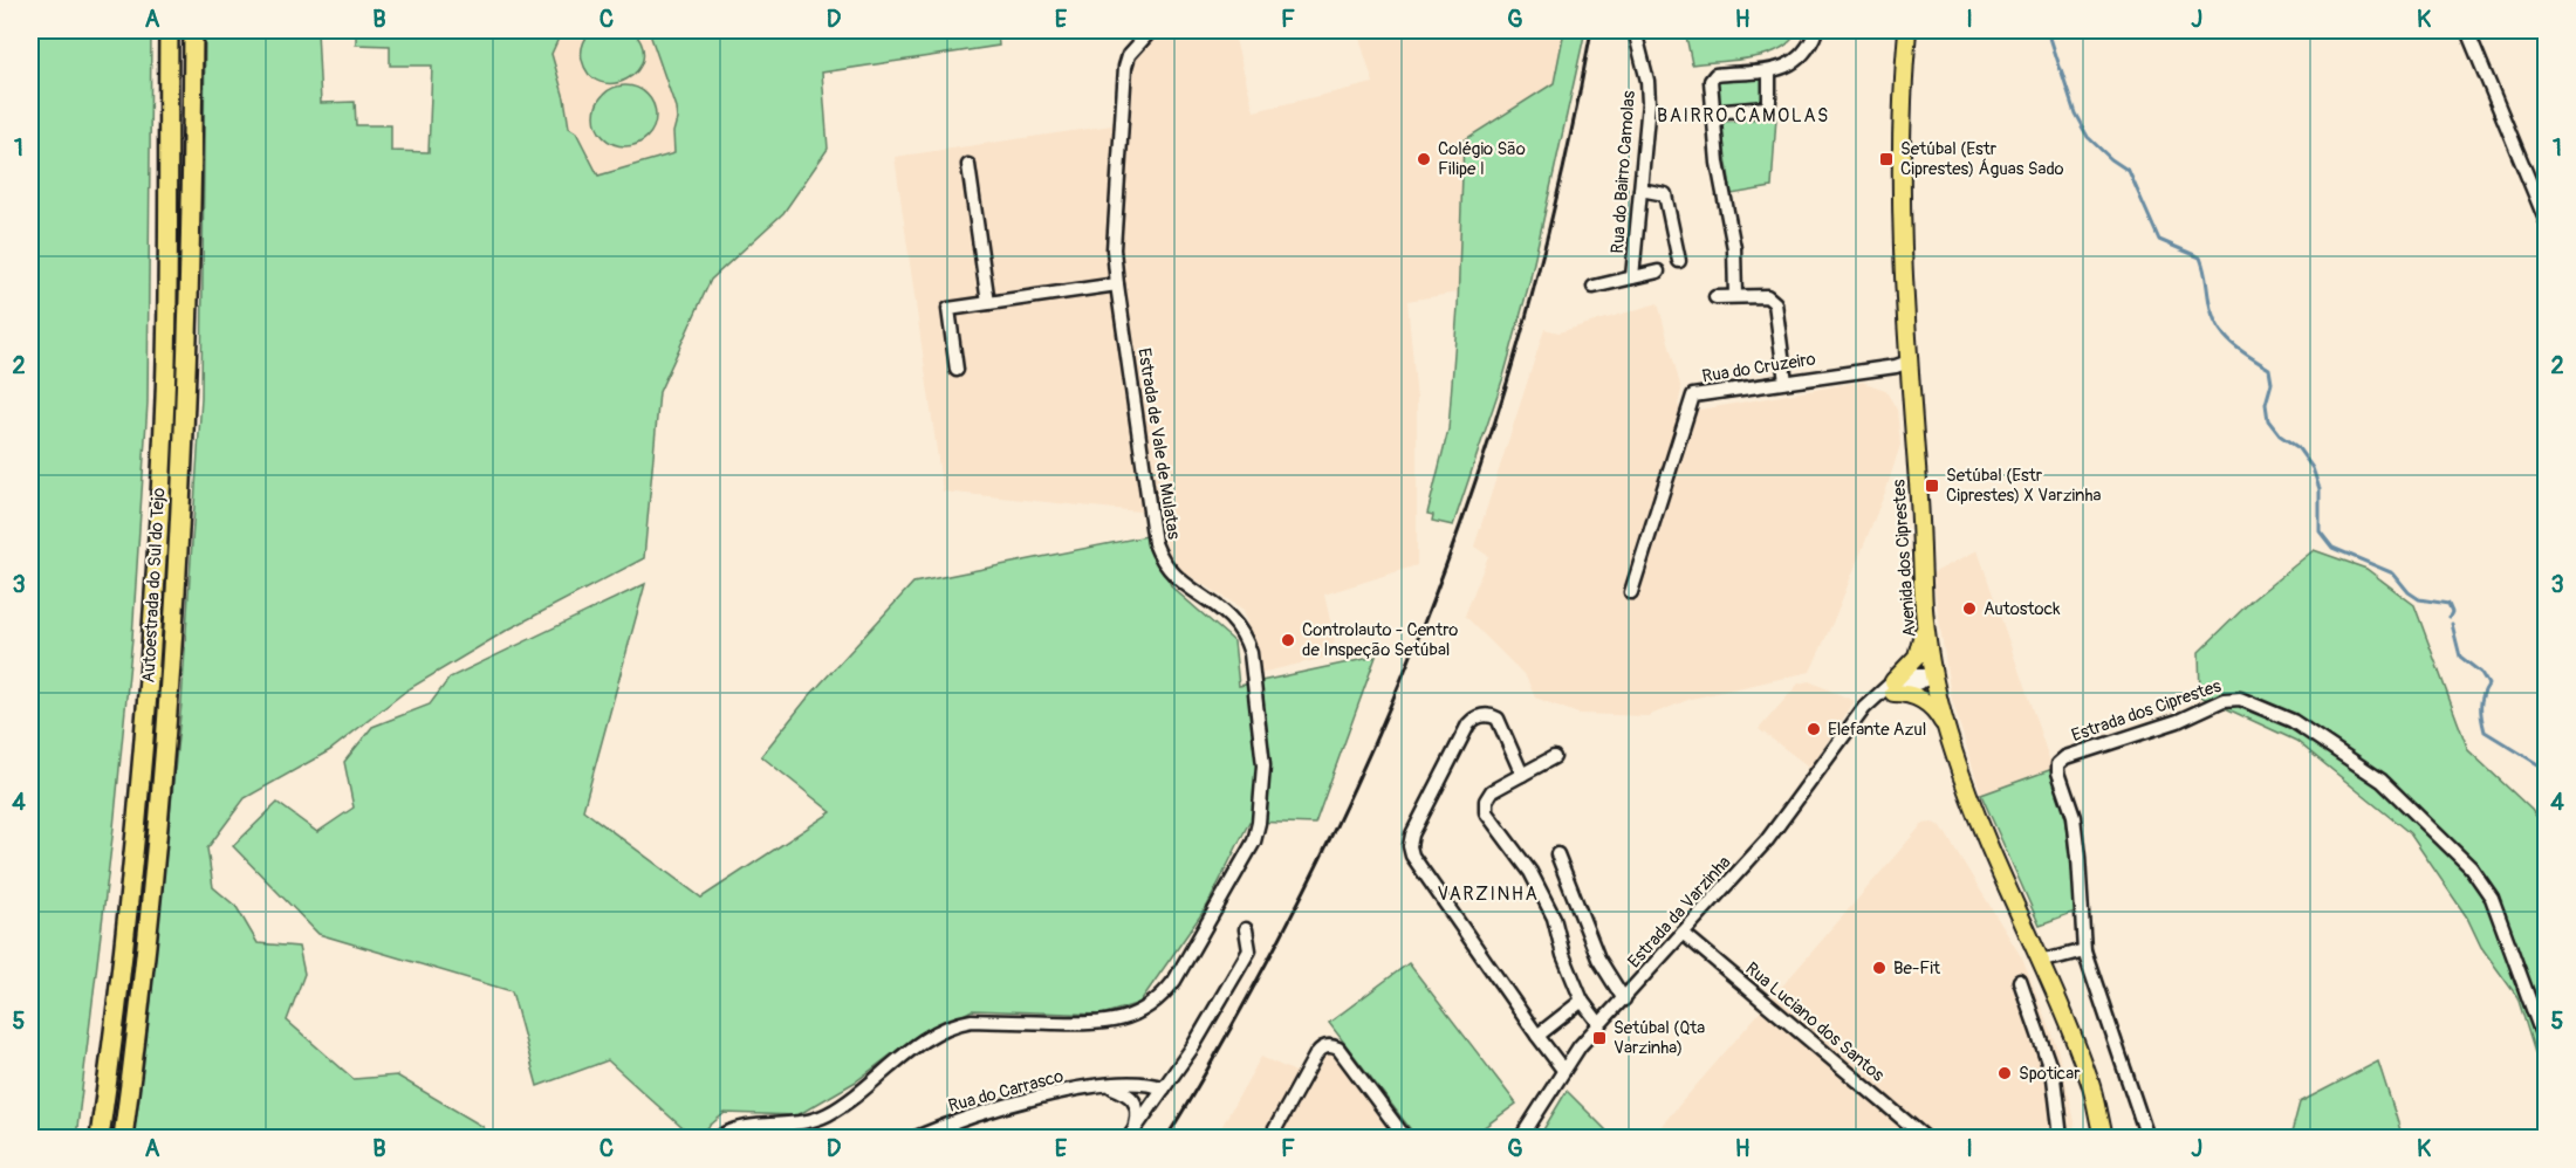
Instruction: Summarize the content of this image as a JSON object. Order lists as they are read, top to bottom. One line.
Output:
{"streets":{"highway":["Autoestrada do Sul do Tejo"],"main road":["Avenida dos Ciprestes"],"street":["Rua do Bairro Camolas","Rua do Cruzeiro","Estrada de Vale de Mulatas","Estrada dos Ciprestes","Estrada da Varzinha","Rua Luciano dos Santos","Rua do Carrasco"]},"crossings":[["Rua do Cruzeiro","Avenida dos Ciprestes"],["Estrada da Varzinha","Rua Luciano dos Santos"]],"districts":["BAIRRO CAMOLAS","VARZINHA"],"places":{"other":["Colégio São Filipe I","Autostock","Controlauto - Centro de Inspeção Setúbal","Elefante Azul","Be-Fit","Spoticar"],"transit":["Setúbal (Estr Ciprestes) Águas Sado","Setúbal (Estr Ciprestes) X Varzinha","Setúbal (Qta Varzinha)"]},"grid":{"columns":["A","B","C","D","E","F","G","H","I","J","K"],"rows":["1","2","3","4","5"]}}
